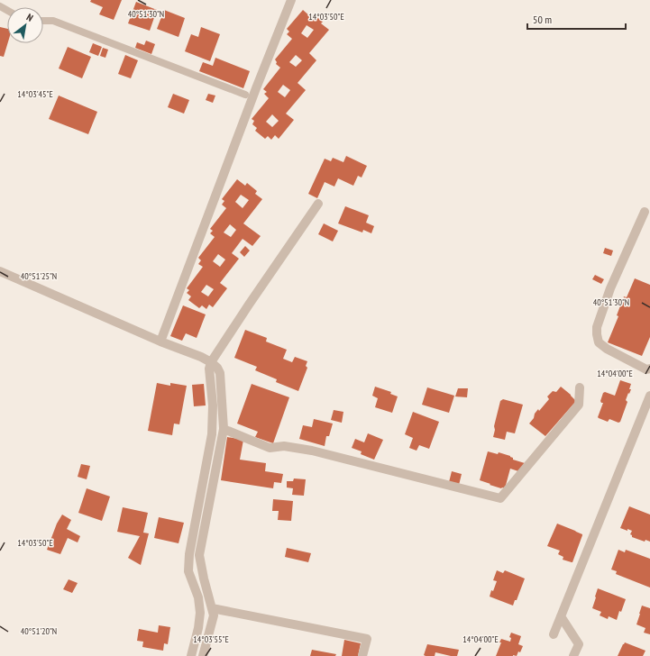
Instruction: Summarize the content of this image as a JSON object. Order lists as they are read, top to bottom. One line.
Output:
{"scale_bar":"50 m","north":"top right","coordinates":["40°51'30\"N","14°03'50\"E","14°03'45\"E","40°51'25\"N","14°04'00\"E","40°51'20\"N","14°03'55\"E"]}
